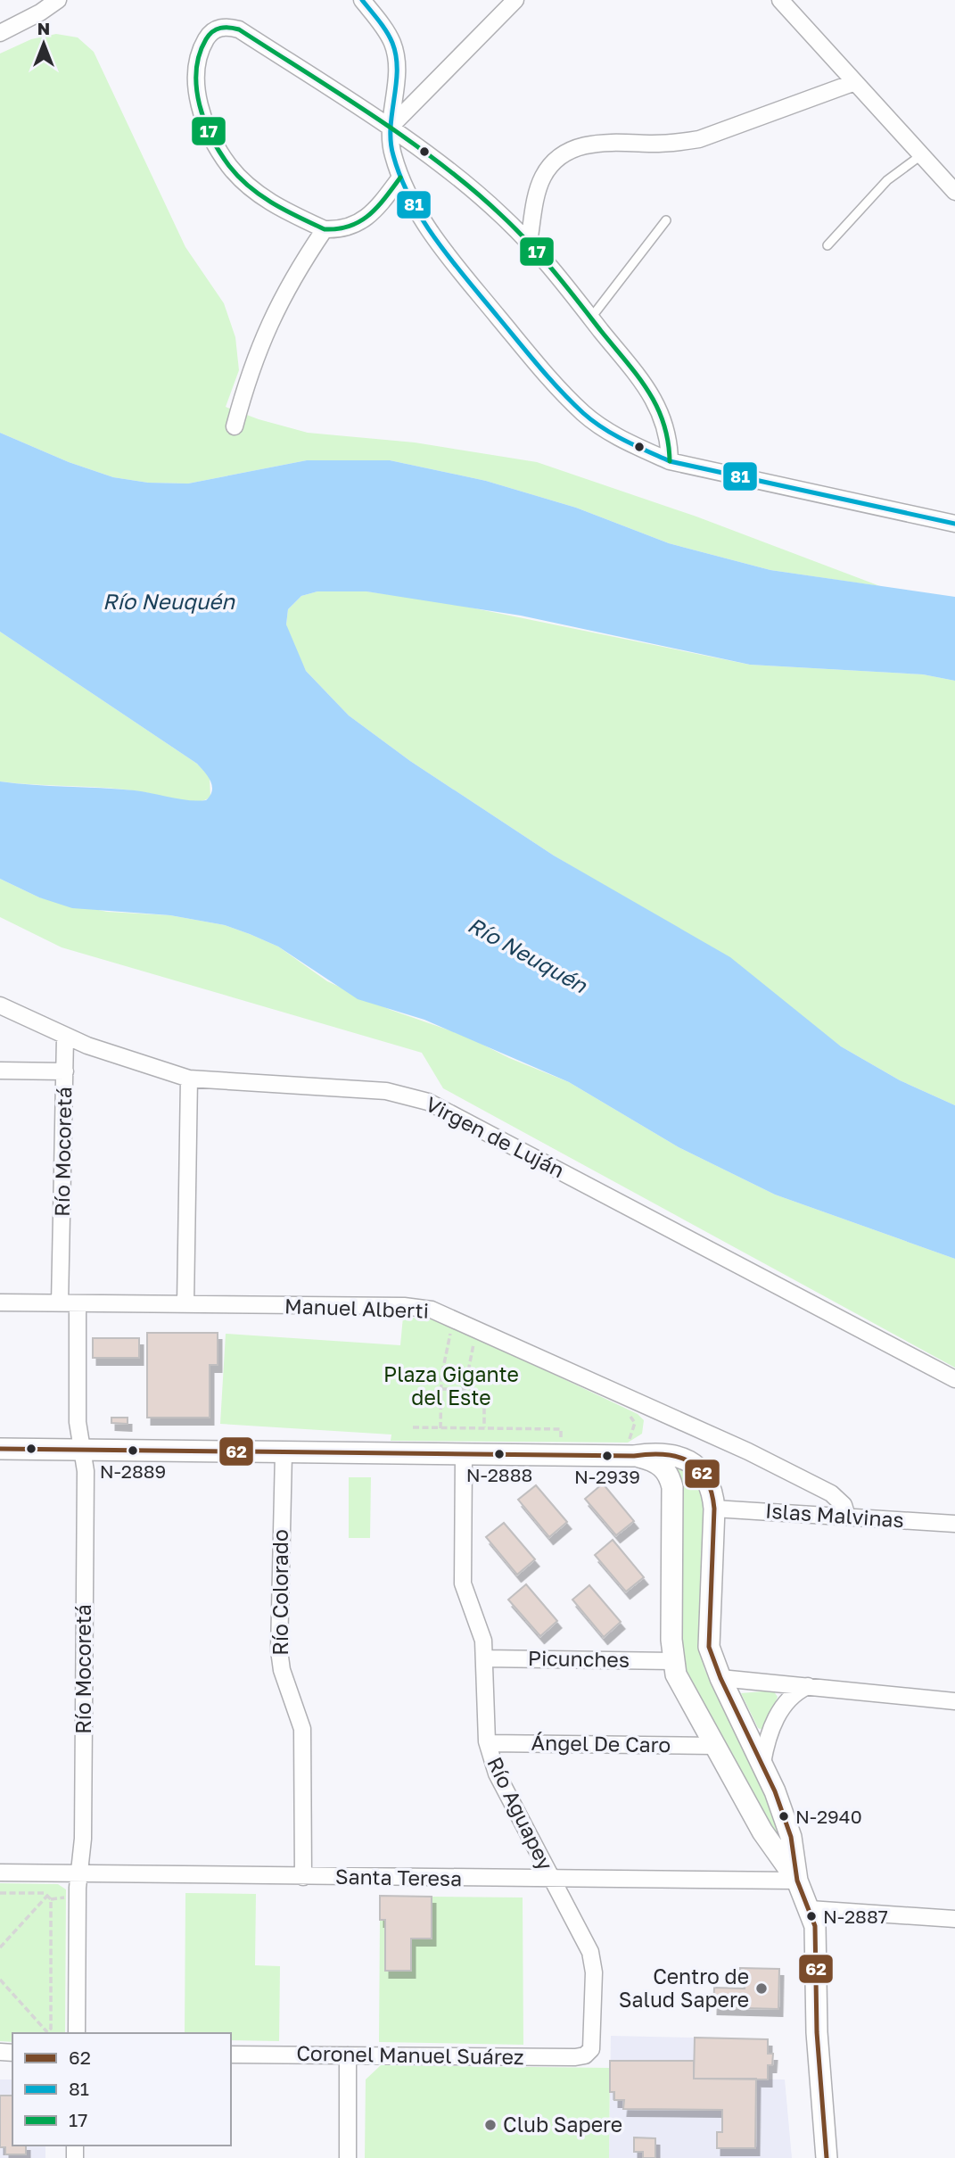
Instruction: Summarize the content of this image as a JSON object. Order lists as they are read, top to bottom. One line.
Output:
{"streets":{"street":["Virgen de Luján","Río Mocoretá","Manuel Alberti","Islas Malvinas","Río Colorado","Picunches","Ángel De Caro","Río Aguapey","Santa Teresa","Coronel Manuel Suárez"]},"crossings":[["Virgen de Luján","Río Mocoretá"],["Río Mocoretá","Manuel Alberti"],["Río Mocoretá","Santa Teresa"],["Manuel Alberti","Islas Malvinas"],["Río Colorado","Santa Teresa"],["Picunches","Río Aguapey"],["Ángel De Caro","Río Aguapey"],["Río Aguapey","Santa Teresa"],["Río Aguapey","Coronel Manuel Suárez"]],"water":["Río Neuquén"],"parks":["Plaza Gigante del Este"],"places":["N-2889","N-2888","N-2939","N-2940","N-2887","Centro de Salud Sapere","Club Sapere"],"lines":["transit line 81","transit line 17","transit line 62"],"legend":["62","81","17"],"north":"top"}
